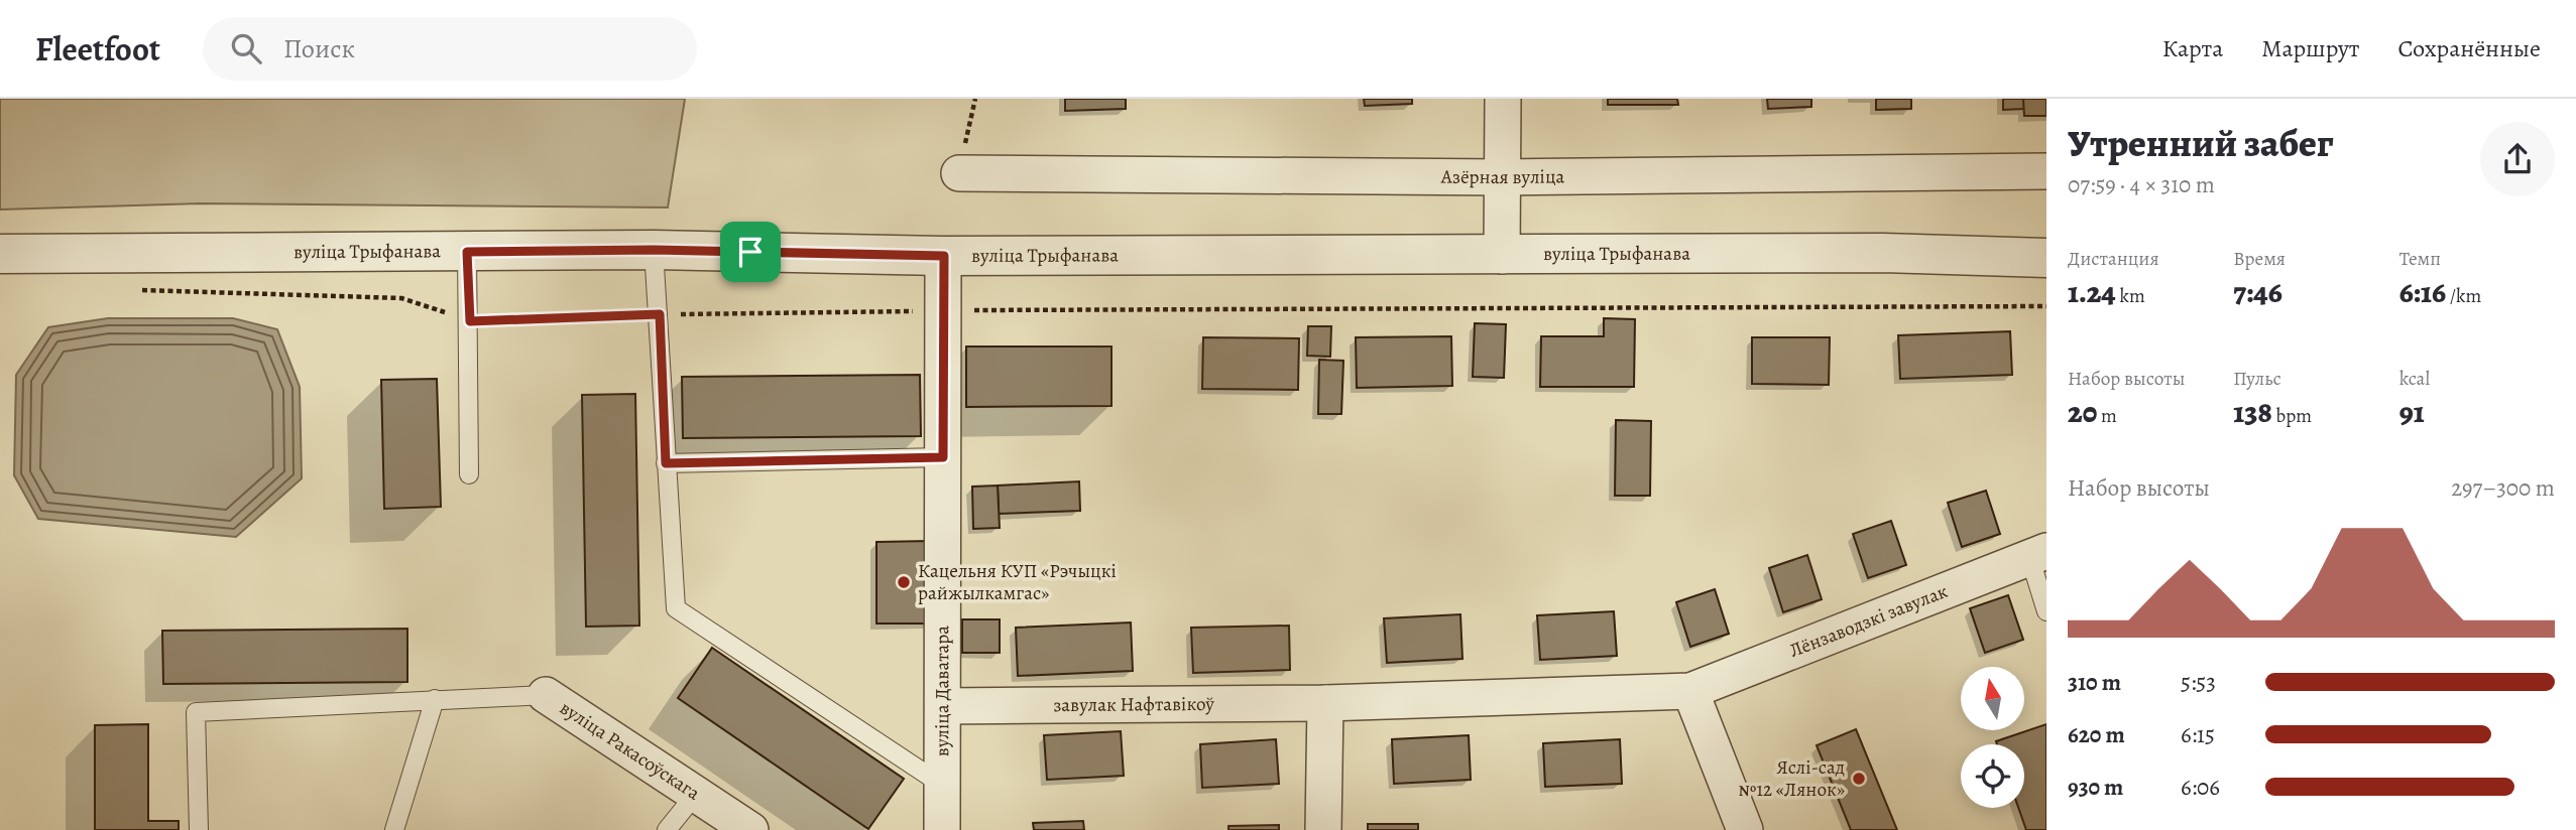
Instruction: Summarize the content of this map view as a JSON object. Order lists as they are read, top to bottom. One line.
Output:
{"streets":{"street":["Азёрная вуліца","вуліца Трыфанава","Лёнзаводзкі завулак","вуліца Даватара","завулак Нафтавікоў","вуліца Ракасоўскага"]},"crossings":[["вуліца Трыфанава","вуліца Даватара"],["Лёнзаводзкі завулак","завулак Нафтавікоў"],["вуліца Даватара","завулак Нафтавікоў"]],"places":["Кацельня КУП «Рэчыцкі райжылкамгас»","Яслі-сад №12 «Лянок»"],"north":"top","page":{"header":"Fleetfoot","search":"Поиск","nav":["Карта","Маршрут","Сохранённые"],"heading":["Утренний забег","07:59 · 4 × 310 m"],"stats":[["Дистанция","1.24 km"],["Время","7:46"],["Темп","6:16 /km"],["Набор высоты","20 m"],["Пульс","138 bpm"],["kcal","91"]],"chart":["Набор высоты","297–300 m"],"list":[{"name":"310 m","note":"5:53"},{"name":"620 m","note":"6:15"},{"name":"930 m","note":"6:06"}]}}
